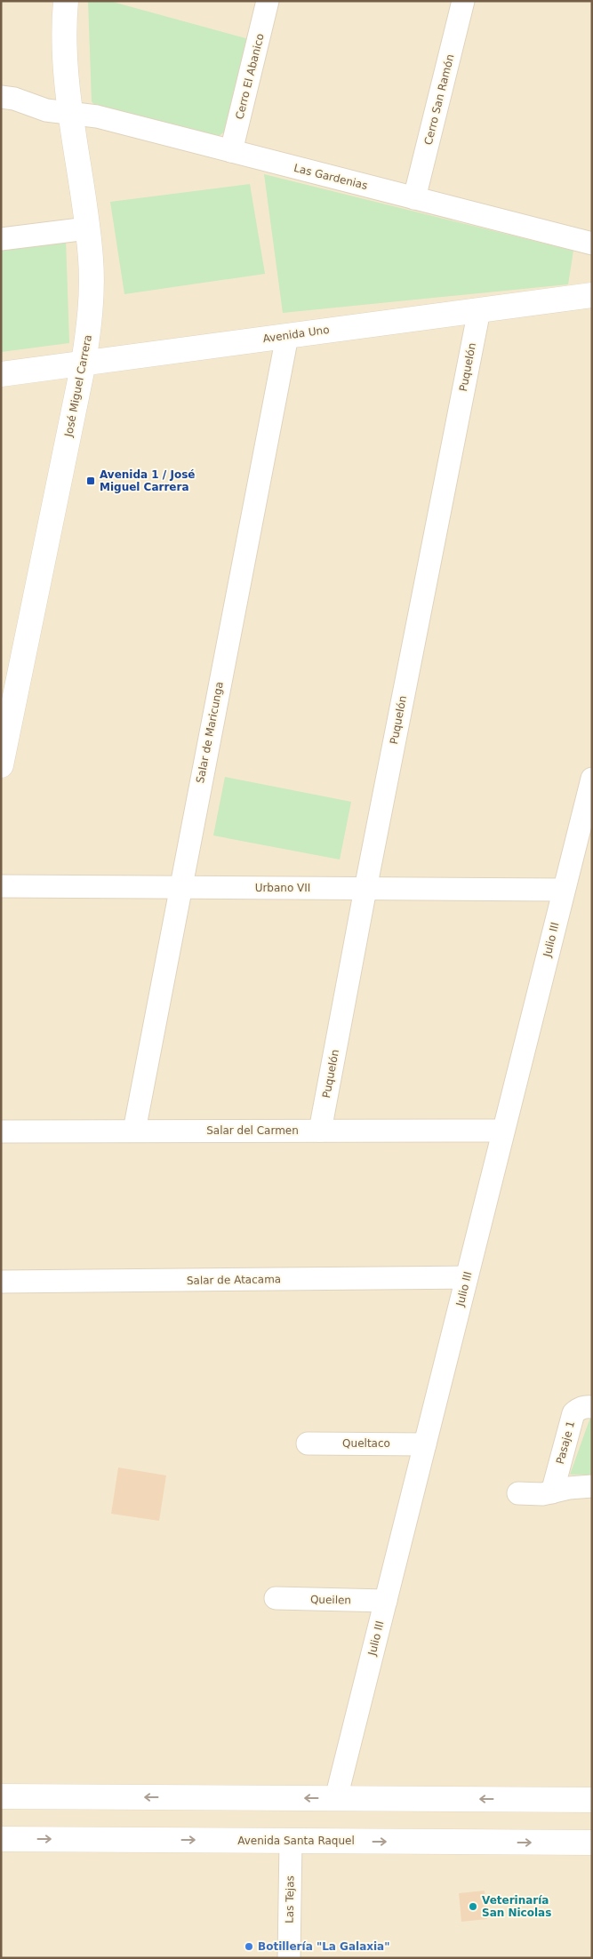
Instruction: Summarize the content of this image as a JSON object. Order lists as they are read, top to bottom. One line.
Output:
{"streets":{"street":["Cerro El Abanico","Cerro San Ramón","Las Gardenias","Avenida Uno","Puquelón","José Miguel Carrera","Salar de Maricunga","Urbano VII","Julio III","Salar del Carmen","Salar de Atacama","Pasaje 1","Queltaco","Queilen","Avenida Santa Raquel","Las Tejas"]},"crossings":[["Cerro El Abanico","Las Gardenias"],["Cerro San Ramón","Las Gardenias"],["Las Gardenias","José Miguel Carrera"],["Avenida Uno","Puquelón"],["Avenida Uno","José Miguel Carrera"],["Avenida Uno","Salar de Maricunga"],["Puquelón","Urbano VII"],["Puquelón","Salar del Carmen"],["Salar de Maricunga","Urbano VII"],["Salar de Maricunga","Salar del Carmen"],["Urbano VII","Julio III"],["Julio III","Salar del Carmen"],["Julio III","Salar de Atacama"],["Julio III","Queltaco"],["Julio III","Queilen"],["Avenida Santa Raquel","Las Tejas"]],"places":{"transit":["Avenida 1 / José Miguel Carrera"],"other":["Veterinaría San Nicolas","Botillería \"La Galaxia\""]}}
